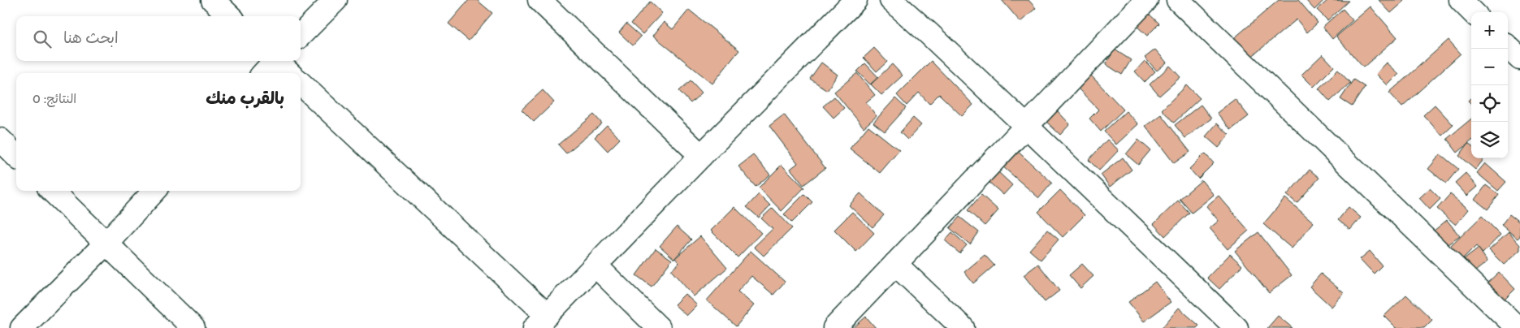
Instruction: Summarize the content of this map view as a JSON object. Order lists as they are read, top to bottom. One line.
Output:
{"page":{"map_buttons":["+","−"],"search":"ابحث هنا","heading":["بالقرب منك","النتائج: 0"]}}
